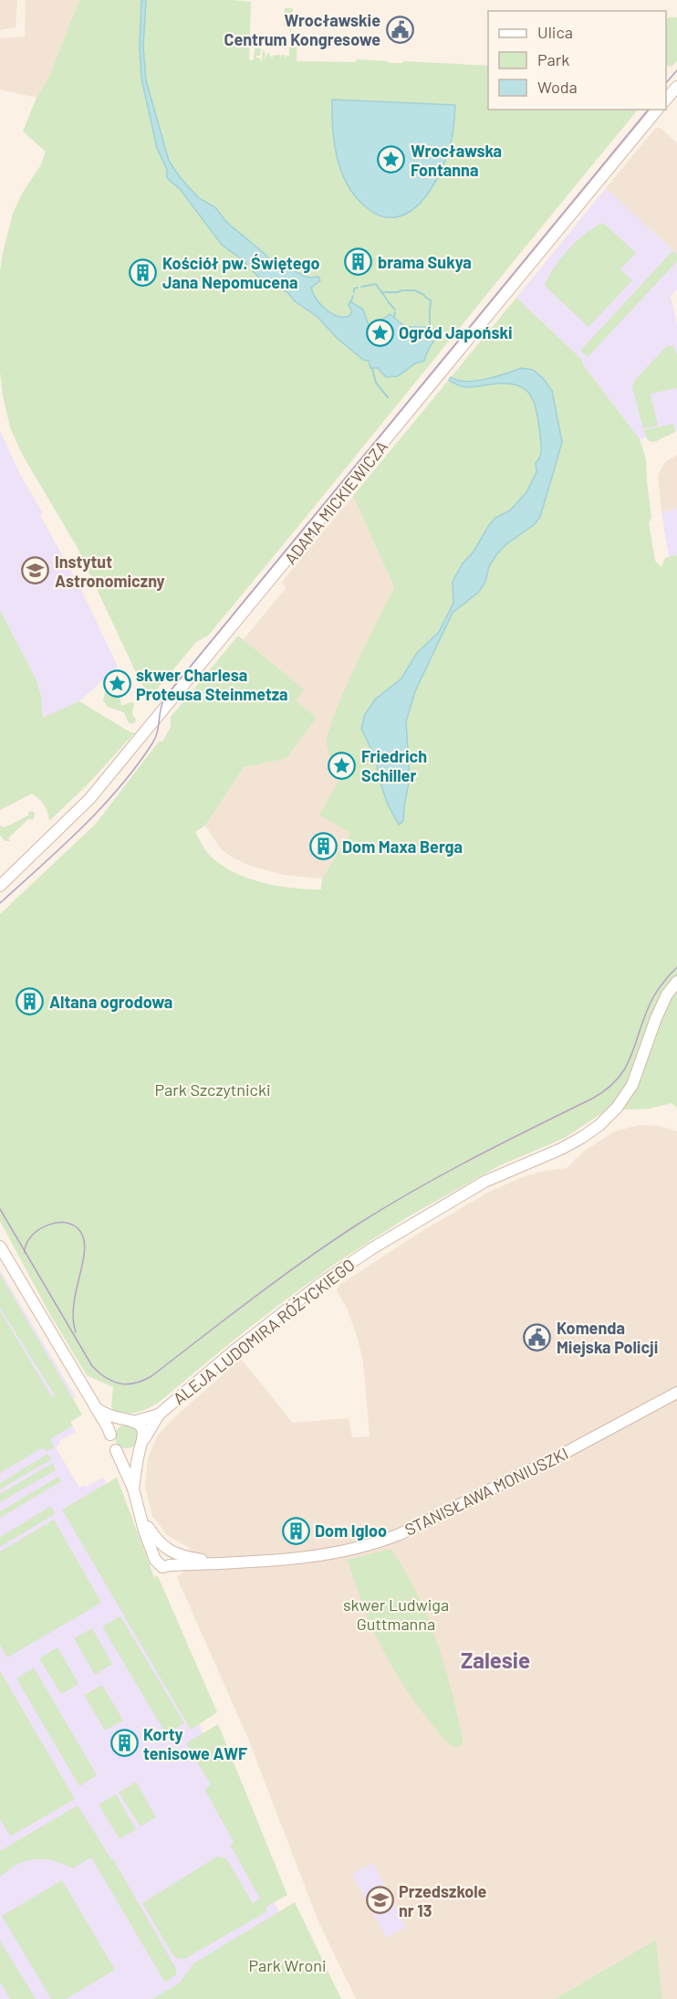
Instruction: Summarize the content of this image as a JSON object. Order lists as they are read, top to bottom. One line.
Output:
{"streets":{"street":["ADAMA MICKIEWICZA","ALEJA LUDOMIRA RÓŻYCKIEGO","STANISŁAWA MONIUSZKI"]},"districts":["Zalesie"],"parks":["Park Szczytnicki","skwer Ludwiga Guttmanna","Park Wroni"],"places":{"public building":["Wrocławskie Centrum Kongresowe","Komenda Miejska Policji"],"place":["Wrocławska Fontanna","Ogród Japoński","skwer Charlesa Proteusa Steinmetza","Friedrich Schiller"],"building":["brama Sukya","Kościół pw. Świętego Jana Nepomucena","Dom Maxa Berga","Altana ogrodowa","Dom Igloo","Korty tenisowe AWF"],"school or university":["Instytut Astronomiczny","Przedszkole nr 13"]},"legend":["Ulica","Park","Woda"]}
